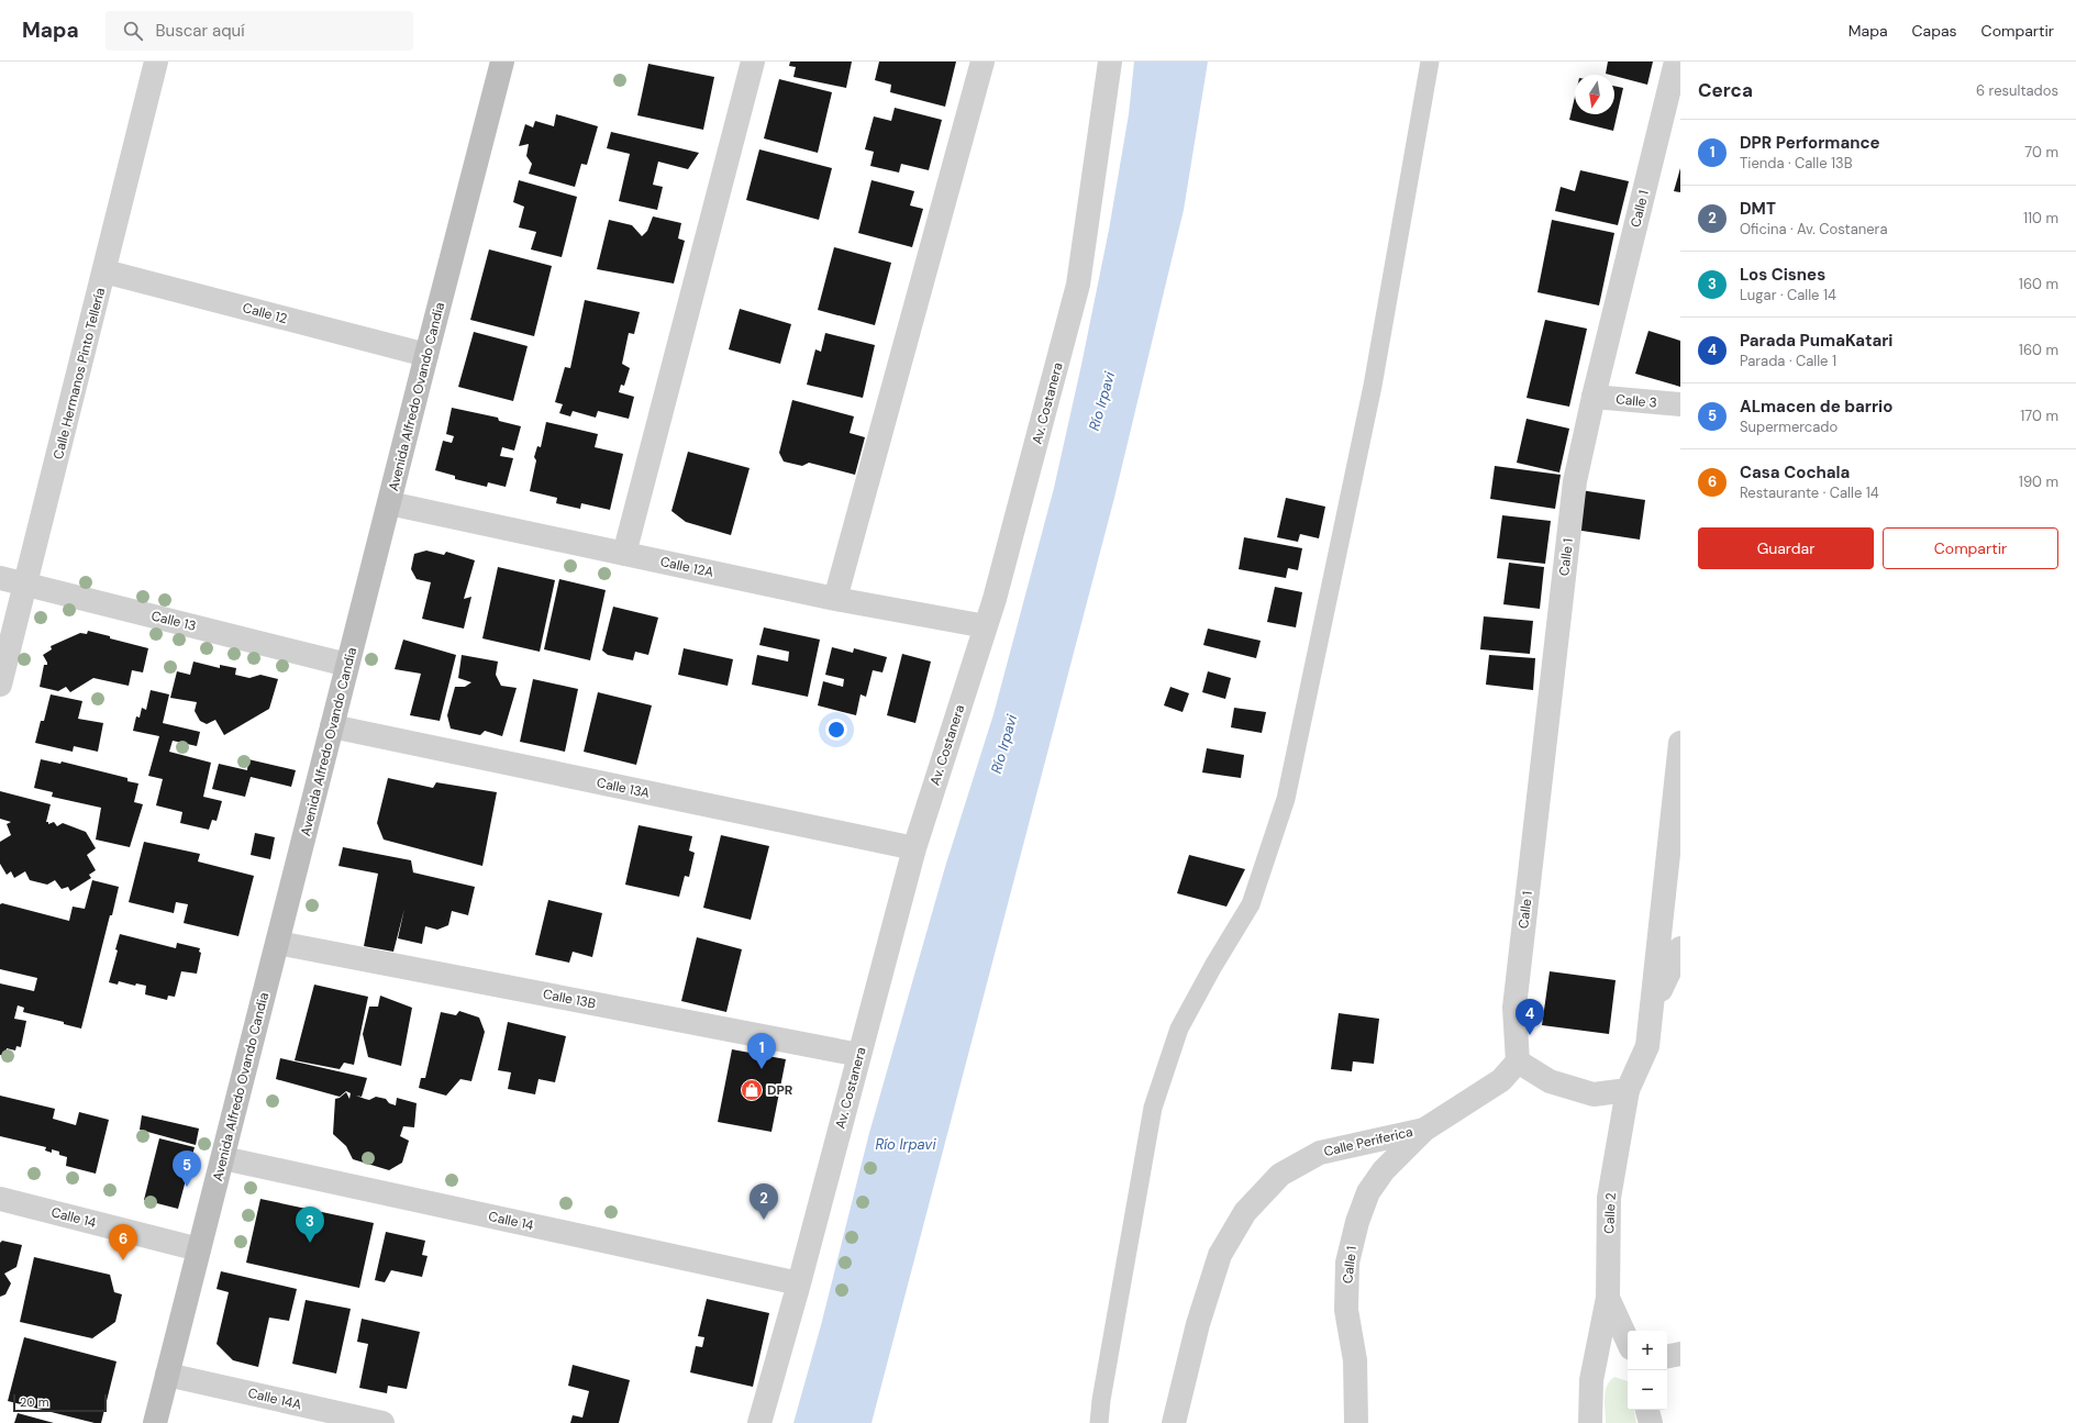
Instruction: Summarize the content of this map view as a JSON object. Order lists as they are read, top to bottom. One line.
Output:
{"streets":{"main road":["Avenida Alfredo Ovando Candia"],"street":["Calle 1","Calle 12","Calle Hermanos Pinto Tellería","Calle 3","Av. Costanera","Calle 12A","Calle 13","Calle 13A","Calle 13B","Calle Periferica","Calle 2","Calle 14","Calle 14A"]},"crossings":[["Calle 1","Calle 3"],["Calle 1","Calle Periferica"],["Calle 12","Calle Hermanos Pinto Tellería"],["Calle 12","Avenida Alfredo Ovando Candia"],["Calle Hermanos Pinto Tellería","Calle 13"],["Avenida Alfredo Ovando Candia","Calle 12A"],["Avenida Alfredo Ovando Candia","Calle 13"],["Avenida Alfredo Ovando Candia","Calle 13A"],["Avenida Alfredo Ovando Candia","Calle 13B"],["Avenida Alfredo Ovando Candia","Calle 14"],["Avenida Alfredo Ovando Candia","Calle 14A"],["Av. Costanera","Calle 12A"],["Av. Costanera","Calle 13A"],["Av. Costanera","Calle 13B"],["Av. Costanera","Calle 14"]],"water":["Río Irpavi"],"places":{"shop":["DPR"]},"scale_bar":"20 m","north":"bottom","page":{"header":"Mapa","search":"Buscar aquí","nav":["Mapa","Capas","Compartir"],"heading":["Cerca","6 resultados"],"list":[{"mark":"1","name":"DPR Performance","note":"Tienda · Calle 13B","value":"70 m"},{"mark":"2","name":"DMT","note":"Oficina · Av. Costanera","value":"110 m"},{"mark":"3","name":"Los Cisnes","note":"Lugar · Calle 14","value":"160 m"},{"mark":"4","name":"Parada PumaKatari","note":"Parada · Calle 1","value":"160 m"},{"mark":"5","name":"ALmacen de barrio","note":"Supermercado","value":"170 m"},{"mark":"6","name":"Casa Cochala","note":"Restaurante · Calle 14","value":"190 m"}],"buttons":["Guardar","Compartir"],"pins":["4","1","5","2","3","6"],"map_buttons":["+","−"],"scale":"20 m"}}
